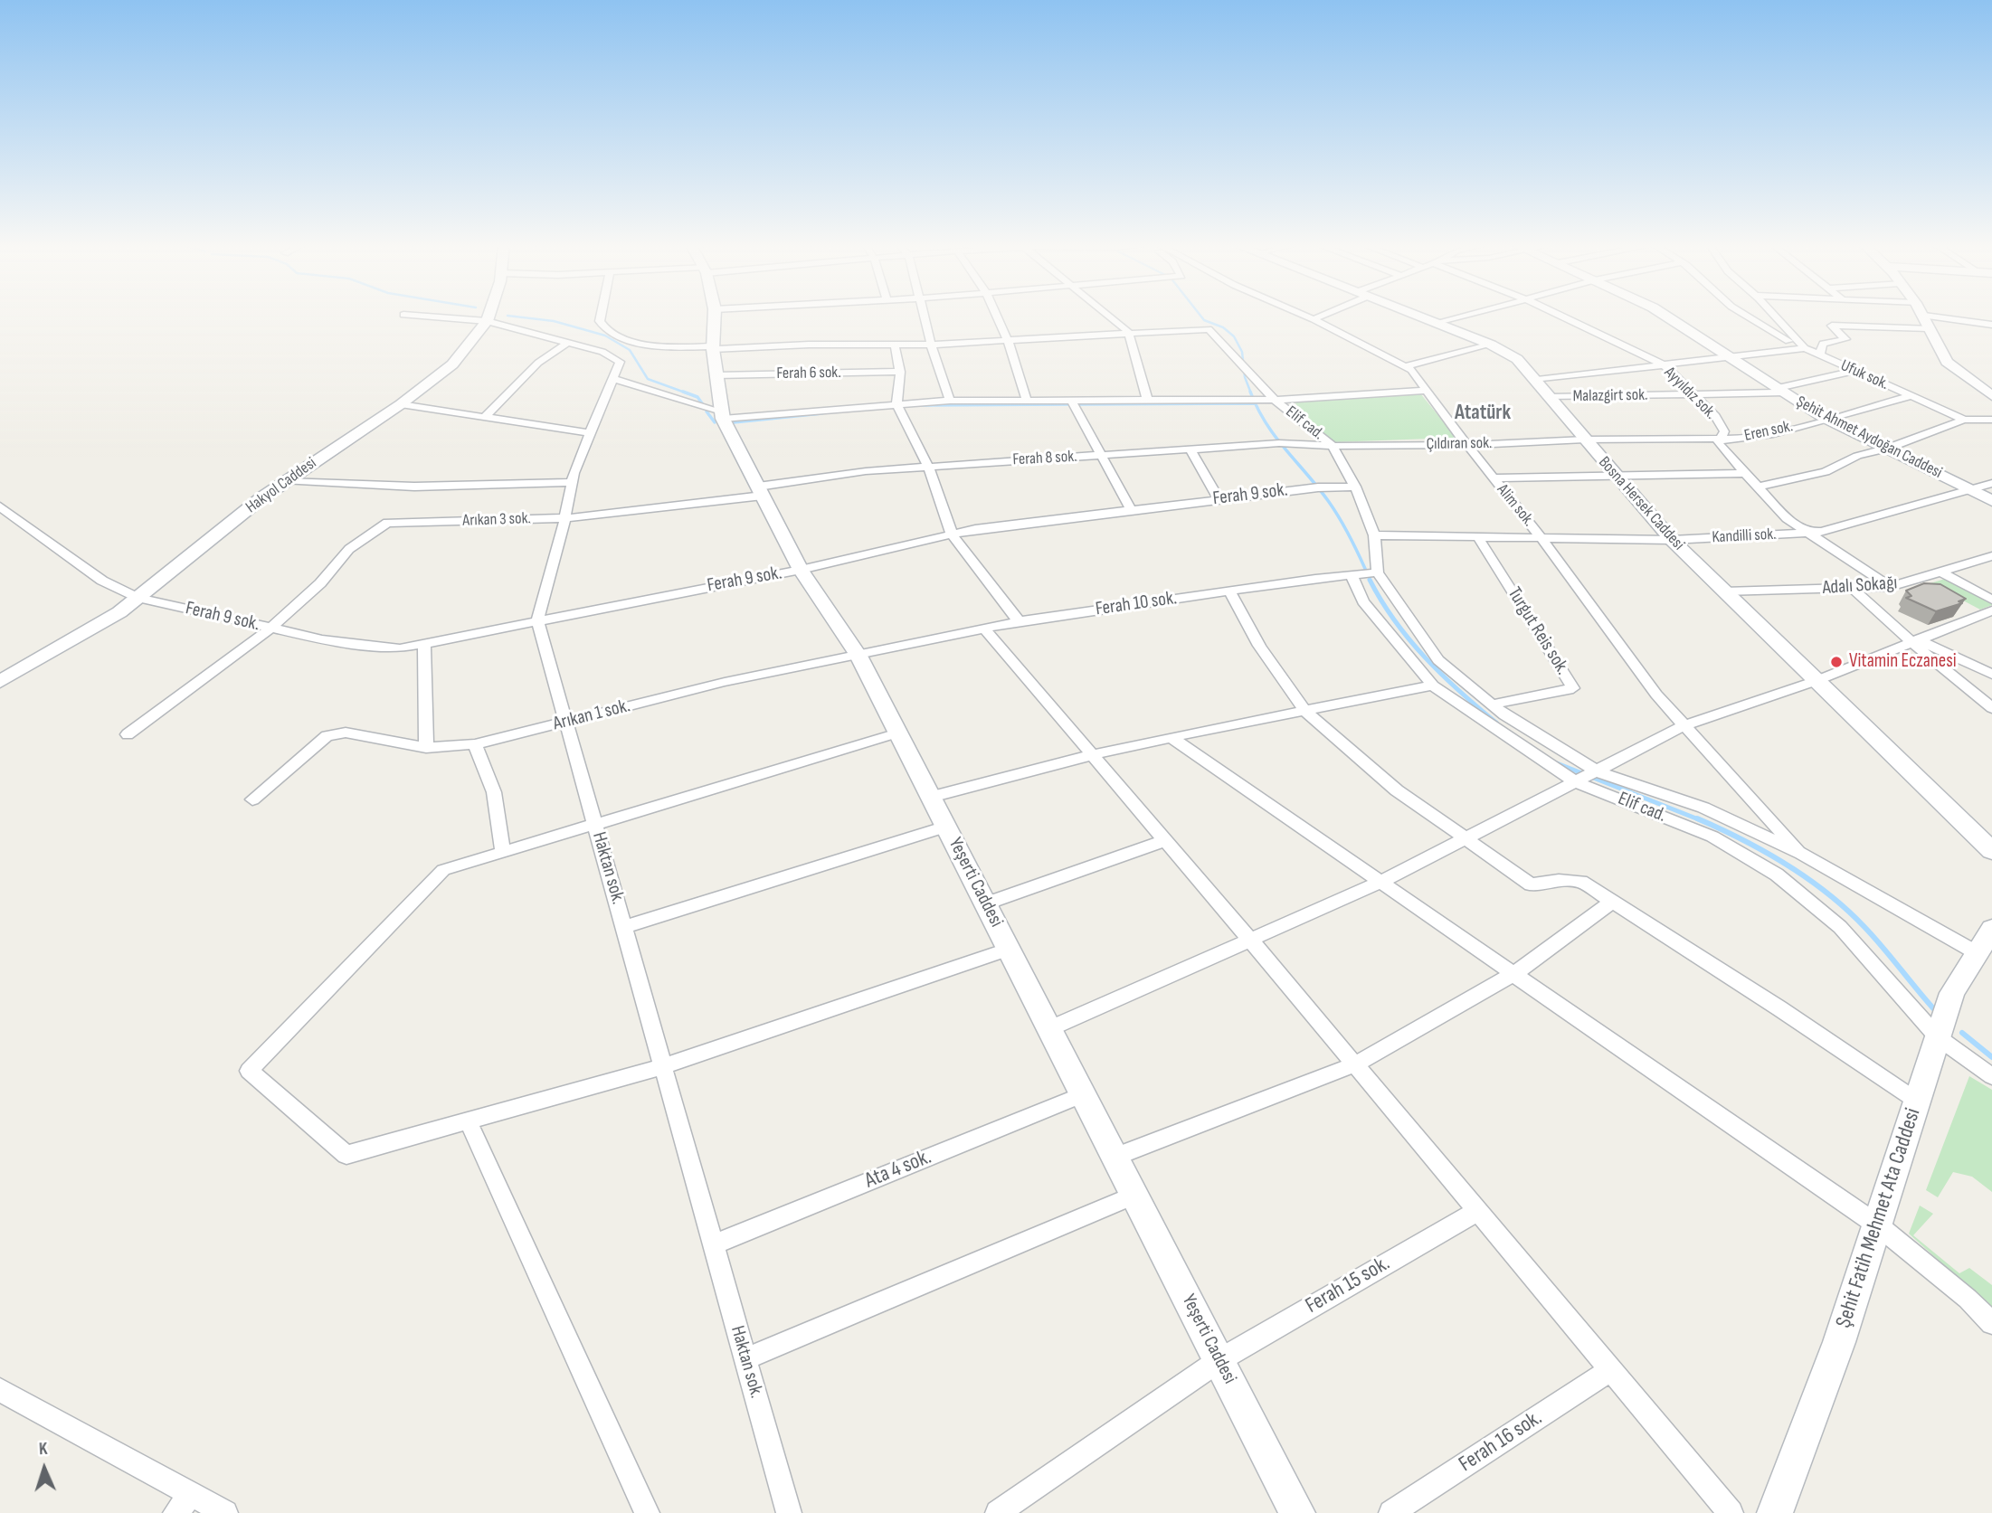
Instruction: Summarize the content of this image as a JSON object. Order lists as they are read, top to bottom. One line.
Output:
{"streets":{"street":["Ferah 6 sok.","Ufuk sok.","Ayyıldız sok.","Malazgirt sok.","Elif cad.","Eren sok.","Şehit Ahmet Aydoğan Caddesi","Çıldıran sok.","Ferah 8 sok.","Hakyol Caddesi","Ferah 9 sok.","Bosna Hersek Caddesi","Alim sok.","Arıkan 3 sok.","Kandilli sok.","Adalı Sokağı","Ferah 10 sok.","Turgut Reis sok.","Arıkan 1 sok.","Haktan sok.","Yeşerti Caddesi","Ata 4 sok.","Şehit Fatih Mehmet Ata Caddesi","Ferah 15 sok.","Ferah 16 sok."]},"crossings":[["Ferah 6 sok.","Yeşerti Caddesi"],["Ufuk sok.","Malazgirt sok."],["Ufuk sok.","Eren sok."],["Ayyıldız sok.","Malazgirt sok."],["Ayyıldız sok.","Eren sok."],["Ayyıldız sok.","Kandilli sok."],["Ayyıldız sok.","Adalı Sokağı"],["Malazgirt sok.","Şehit Ahmet Aydoğan Caddesi"],["Malazgirt sok.","Bosna Hersek Caddesi"],["Elif cad.","Çıldıran sok."],["Elif cad.","Ferah 8 sok."],["Elif cad.","Ferah 9 sok."],["Elif cad.","Alim sok."],["Elif cad.","Kandilli sok."],["Elif cad.","Ferah 10 sok."],["Elif cad.","Turgut Reis sok."],["Elif cad.","Şehit Fatih Mehmet Ata Caddesi"],["Eren sok.","Şehit Ahmet Aydoğan Caddesi"],["Eren sok.","Çıldıran sok."],["Eren sok.","Bosna Hersek Caddesi"],["Şehit Ahmet Aydoğan Caddesi","Kandilli sok."],["Çıldıran sok.","Ferah 8 sok."],["Çıldıran sok.","Bosna Hersek Caddesi"],["Çıldıran sok.","Alim sok."],["Ferah 8 sok.","Arıkan 3 sok."],["Ferah 8 sok.","Yeşerti Caddesi"],["Hakyol Caddesi","Ferah 9 sok."],["Ferah 9 sok.","Arıkan 3 sok."],["Ferah 9 sok.","Haktan sok."],["Ferah 9 sok.","Yeşerti Caddesi"],["Bosna Hersek Caddesi","Kandilli sok."],["Bosna Hersek Caddesi","Adalı Sokağı"],["Alim sok.","Kandilli sok."],["Arıkan 3 sok.","Yeşerti Caddesi"],["Kandilli sok.","Turgut Reis sok."],["Ferah 10 sok.","Arıkan 1 sok."],["Ferah 10 sok.","Yeşerti Caddesi"],["Arıkan 1 sok.","Haktan sok."],["Arıkan 1 sok.","Yeşerti Caddesi"],["Haktan sok.","Ata 4 sok."],["Yeşerti Caddesi","Ata 4 sok."],["Yeşerti Caddesi","Ferah 15 sok."]],"districts":["Atatürk"],"places":["Vitamin Eczanesi"],"north":"top"}
